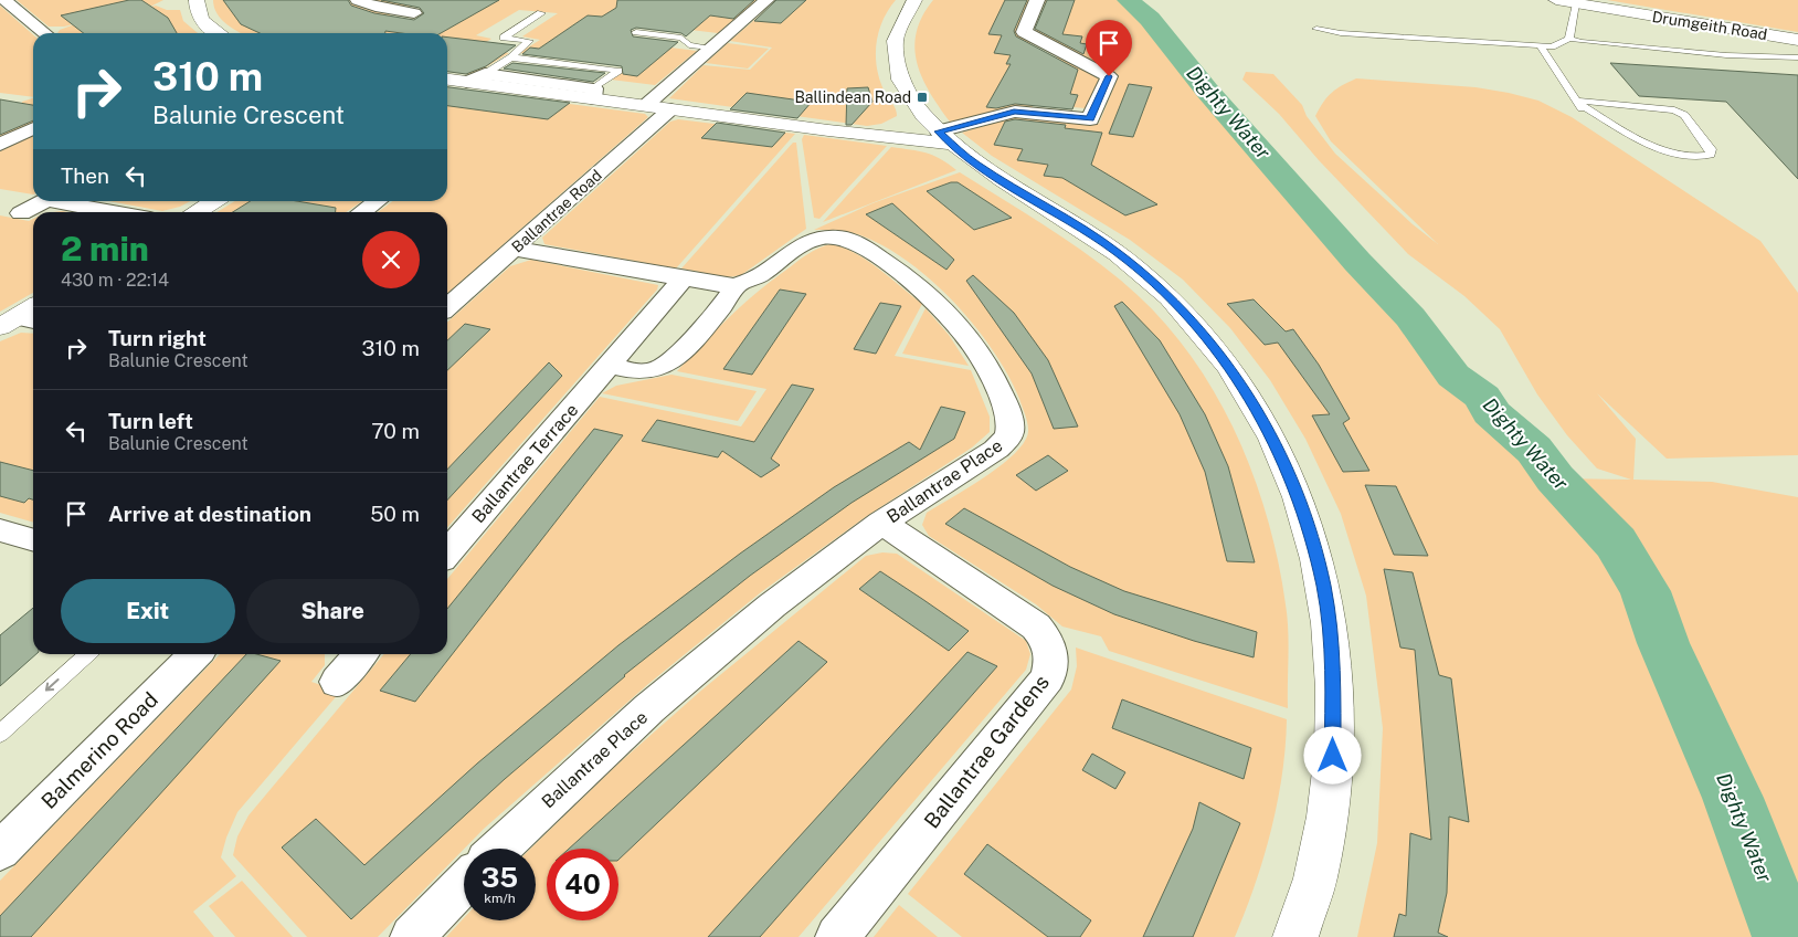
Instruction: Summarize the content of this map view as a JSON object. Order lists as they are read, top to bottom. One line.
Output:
{"streets":{"street":["Drumgeith Road","Ballantrae Road","Ballantrae Terrace","Ballantrae Place","Balmerino Road","Ballantrae Gardens"]},"crossings":[["Ballantrae Place","Ballantrae Gardens"]],"water":["Dighty Water"],"places":{"transit":["Ballindean Road"]},"page":{"turn":["310 m","Balunie Crescent"],"then":"Then","heading":["2 min","430 m · 22:14"],"list":[{"name":"Turn right","note":"Balunie Crescent","value":"310 m"},{"name":"Turn left","note":"Balunie Crescent","value":"70 m"},{"name":"Arrive at destination","value":"50 m"}],"buttons":["Exit","Share"],"speed":"35 km/h","limit":"40"}}
